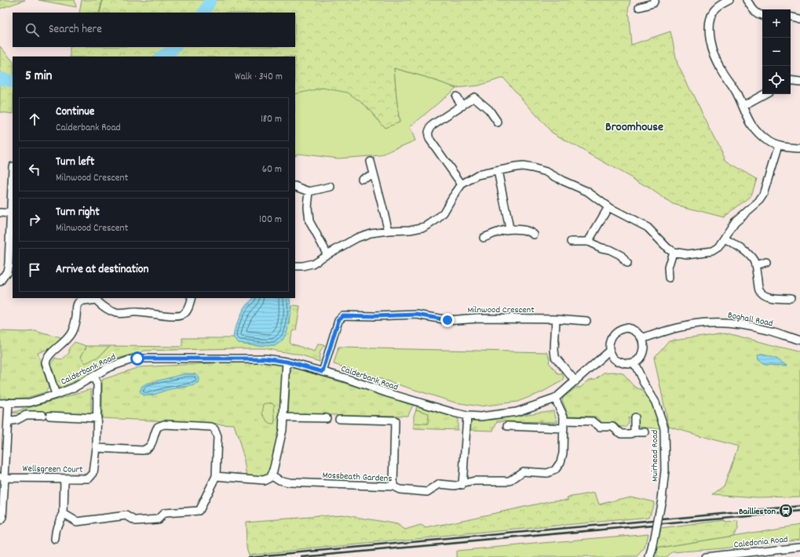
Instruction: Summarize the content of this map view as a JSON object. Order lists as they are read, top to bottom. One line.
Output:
{"streets":{"street":["Milnwood Crescent","Boghall Road","Calderbank Road","Muirhead Road","Wellsgreen Court","Mossbeath Gardens","Caledonia Road"]},"crossings":[["Milnwood Crescent","Calderbank Road"],["Boghall Road","Calderbank Road"],["Boghall Road","Muirhead Road"],["Calderbank Road","Muirhead Road"],["Calderbank Road","Wellsgreen Court"],["Calderbank Road","Mossbeath Gardens"]],"districts":["Broomhouse"],"places":{"station":["Baillieston"]},"page":{"map_buttons":["+","−"],"search":"Search here","heading":["5 min","Walk · 340 m"],"list":[["Continue","Calderbank Road","180 m"],["Turn left","Milnwood Crescent","60 m"],["Turn right","Milnwood Crescent","100 m"],"Arrive at destination"]}}
